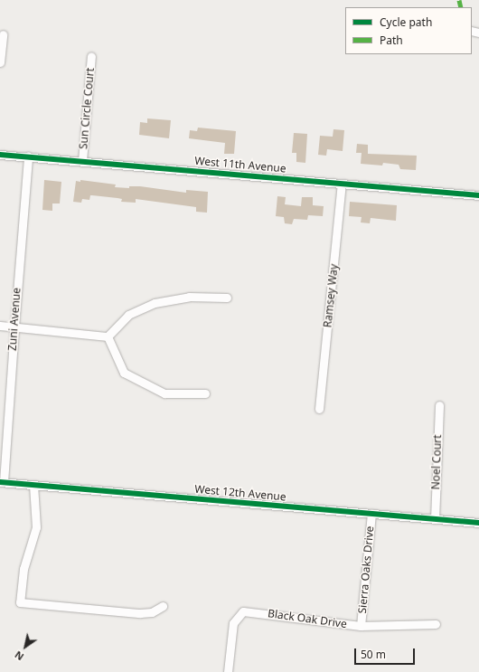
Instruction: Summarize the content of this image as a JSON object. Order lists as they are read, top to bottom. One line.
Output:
{"streets":{"street":["Sun Circle Court","West 11th Avenue","Ramsey Way","Zuni Avenue","Noel Court","West 12th Avenue","Sierra Oaks Drive","Black Oak Drive"]},"crossings":[["Sun Circle Court","West 11th Avenue"],["West 11th Avenue","Ramsey Way"],["West 11th Avenue","Zuni Avenue"],["Zuni Avenue","West 12th Avenue"],["Noel Court","West 12th Avenue"],["West 12th Avenue","Sierra Oaks Drive"],["Sierra Oaks Drive","Black Oak Drive"]],"legend":["Cycle path","Path"],"scale_bar":"50 m","north":"bottom left"}
